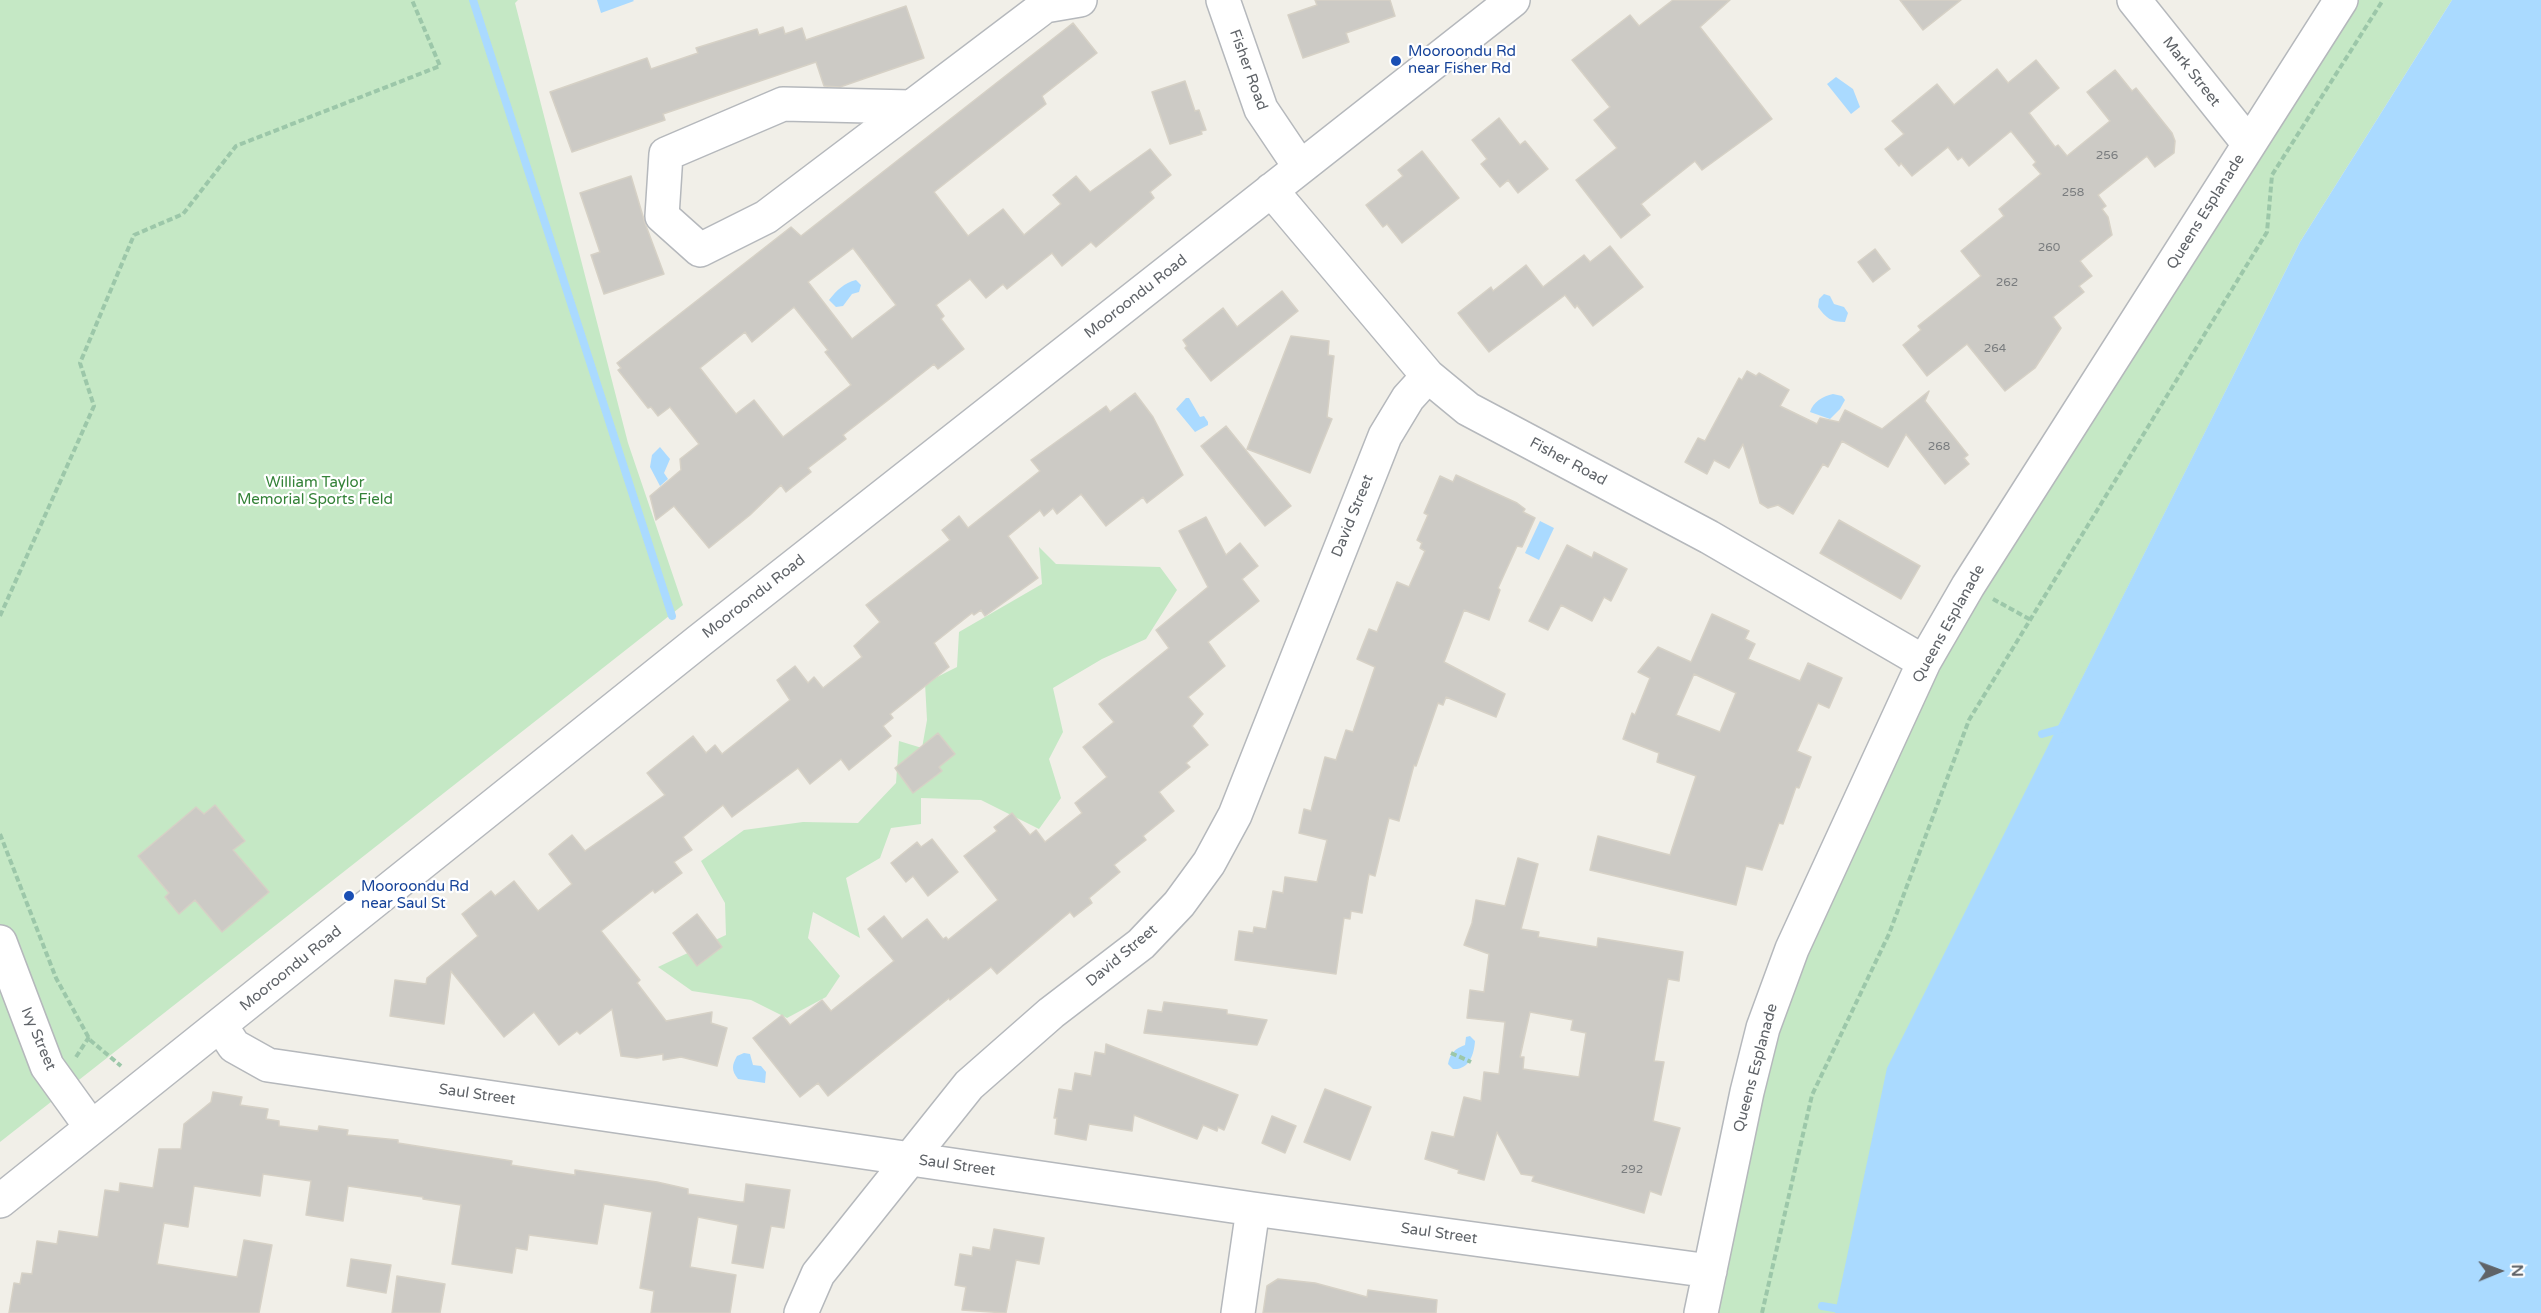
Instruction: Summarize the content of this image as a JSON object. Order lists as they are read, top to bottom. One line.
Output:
{"streets":{"street":["Fisher Road","Mark Street","Queens Esplanade","Mooroondu Road","David Street","Ivy Street","Saul Street"]},"crossings":[["Fisher Road","Queens Esplanade"],["Fisher Road","Mooroondu Road"],["Fisher Road","David Street"],["Mark Street","Queens Esplanade"],["Queens Esplanade","Saul Street"],["Mooroondu Road","Ivy Street"],["Mooroondu Road","Saul Street"],["David Street","Saul Street"]],"parks":["William Taylor Memorial Sports Field"],"places":["Mooroondu Rd near Fisher Rd","Mooroondu Rd near Saul St"],"house_numbers":["256","258","260","262","264","268","292"],"north":"right"}
